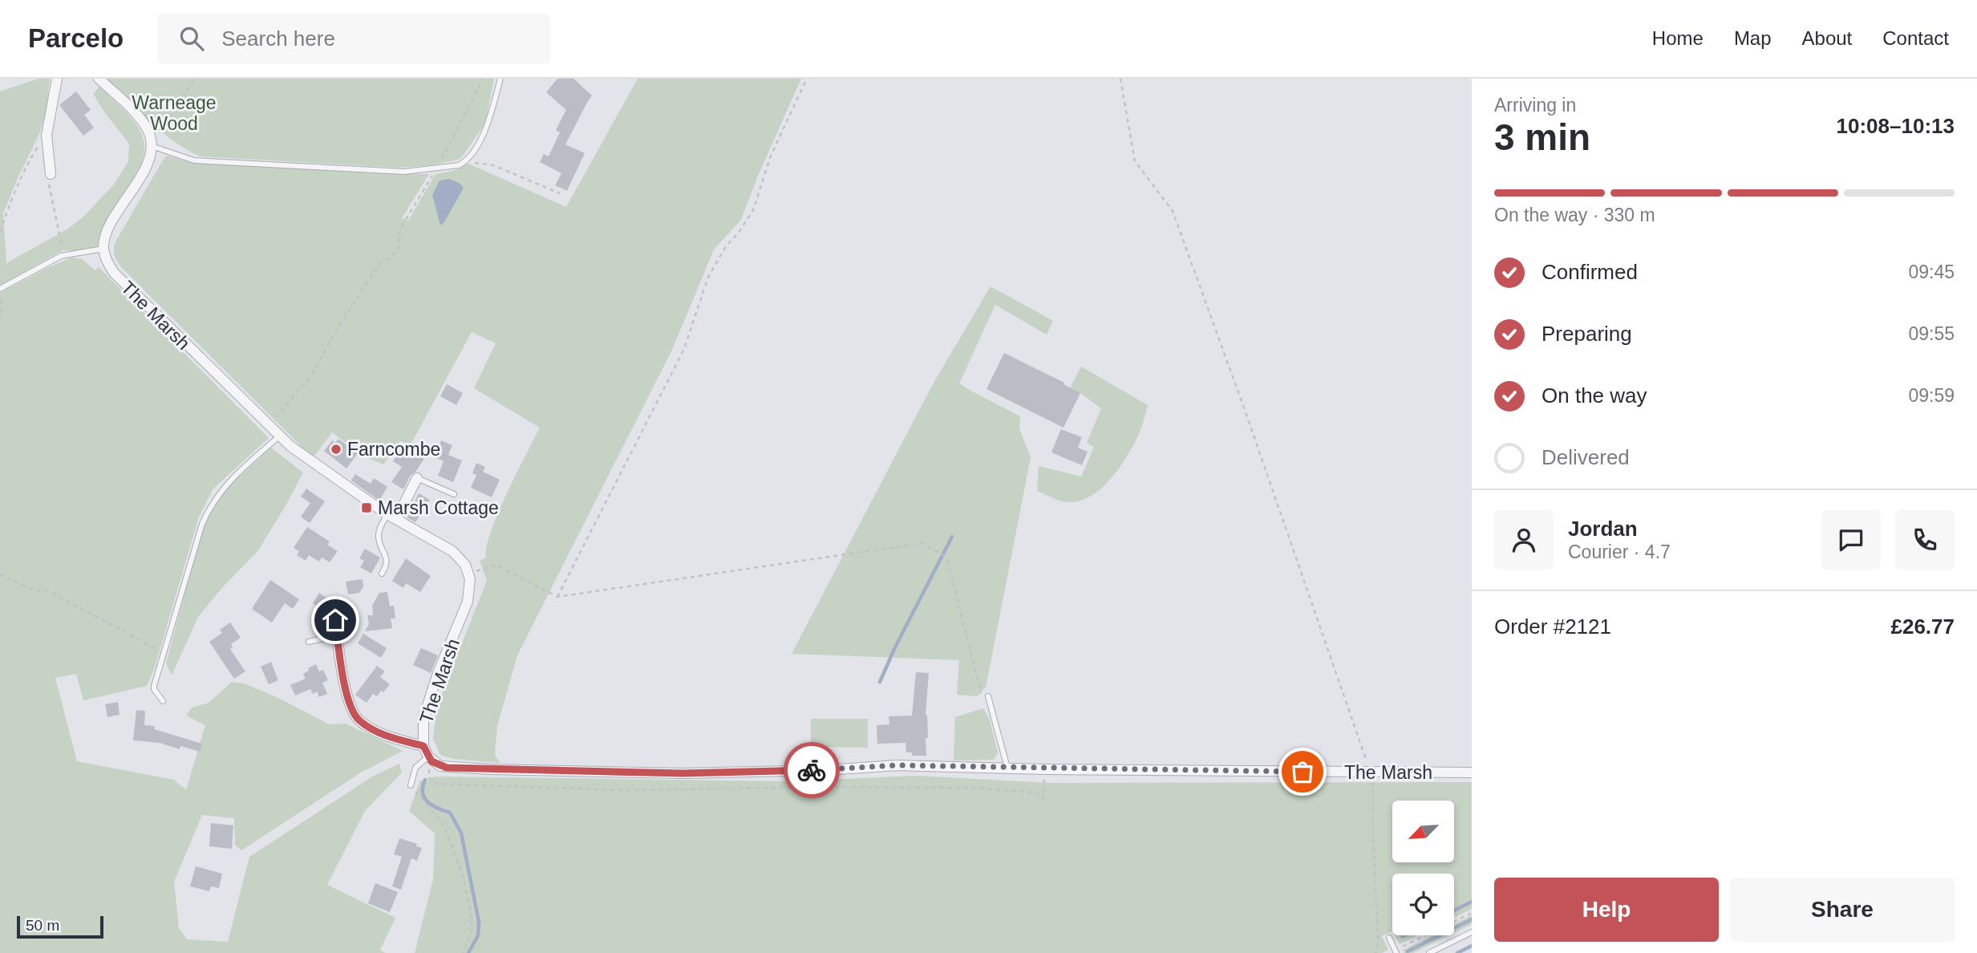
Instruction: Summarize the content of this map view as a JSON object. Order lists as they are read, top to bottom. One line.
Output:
{"streets":{"street":["The Marsh"]},"parks":["Warneage Wood"],"places":{"other":["Farncombe"],"transit":["Marsh Cottage"]},"scale_bar":"50 m","north":"bottom left","page":{"header":"Parcelo","search":"Search here","nav":["Home","Map","About","Contact"],"heading":["3 min","Arriving in","10:08–10:13"],"panel":["Jordan","Courier · 4.7","Order #2121","£26.77"],"bar":"On the way · 330 m","list":[["Confirmed","09:45"],["Preparing","09:55"],["On the way","09:59"],"Delivered"],"buttons":["Help","Share"],"scale":"50 m"}}
